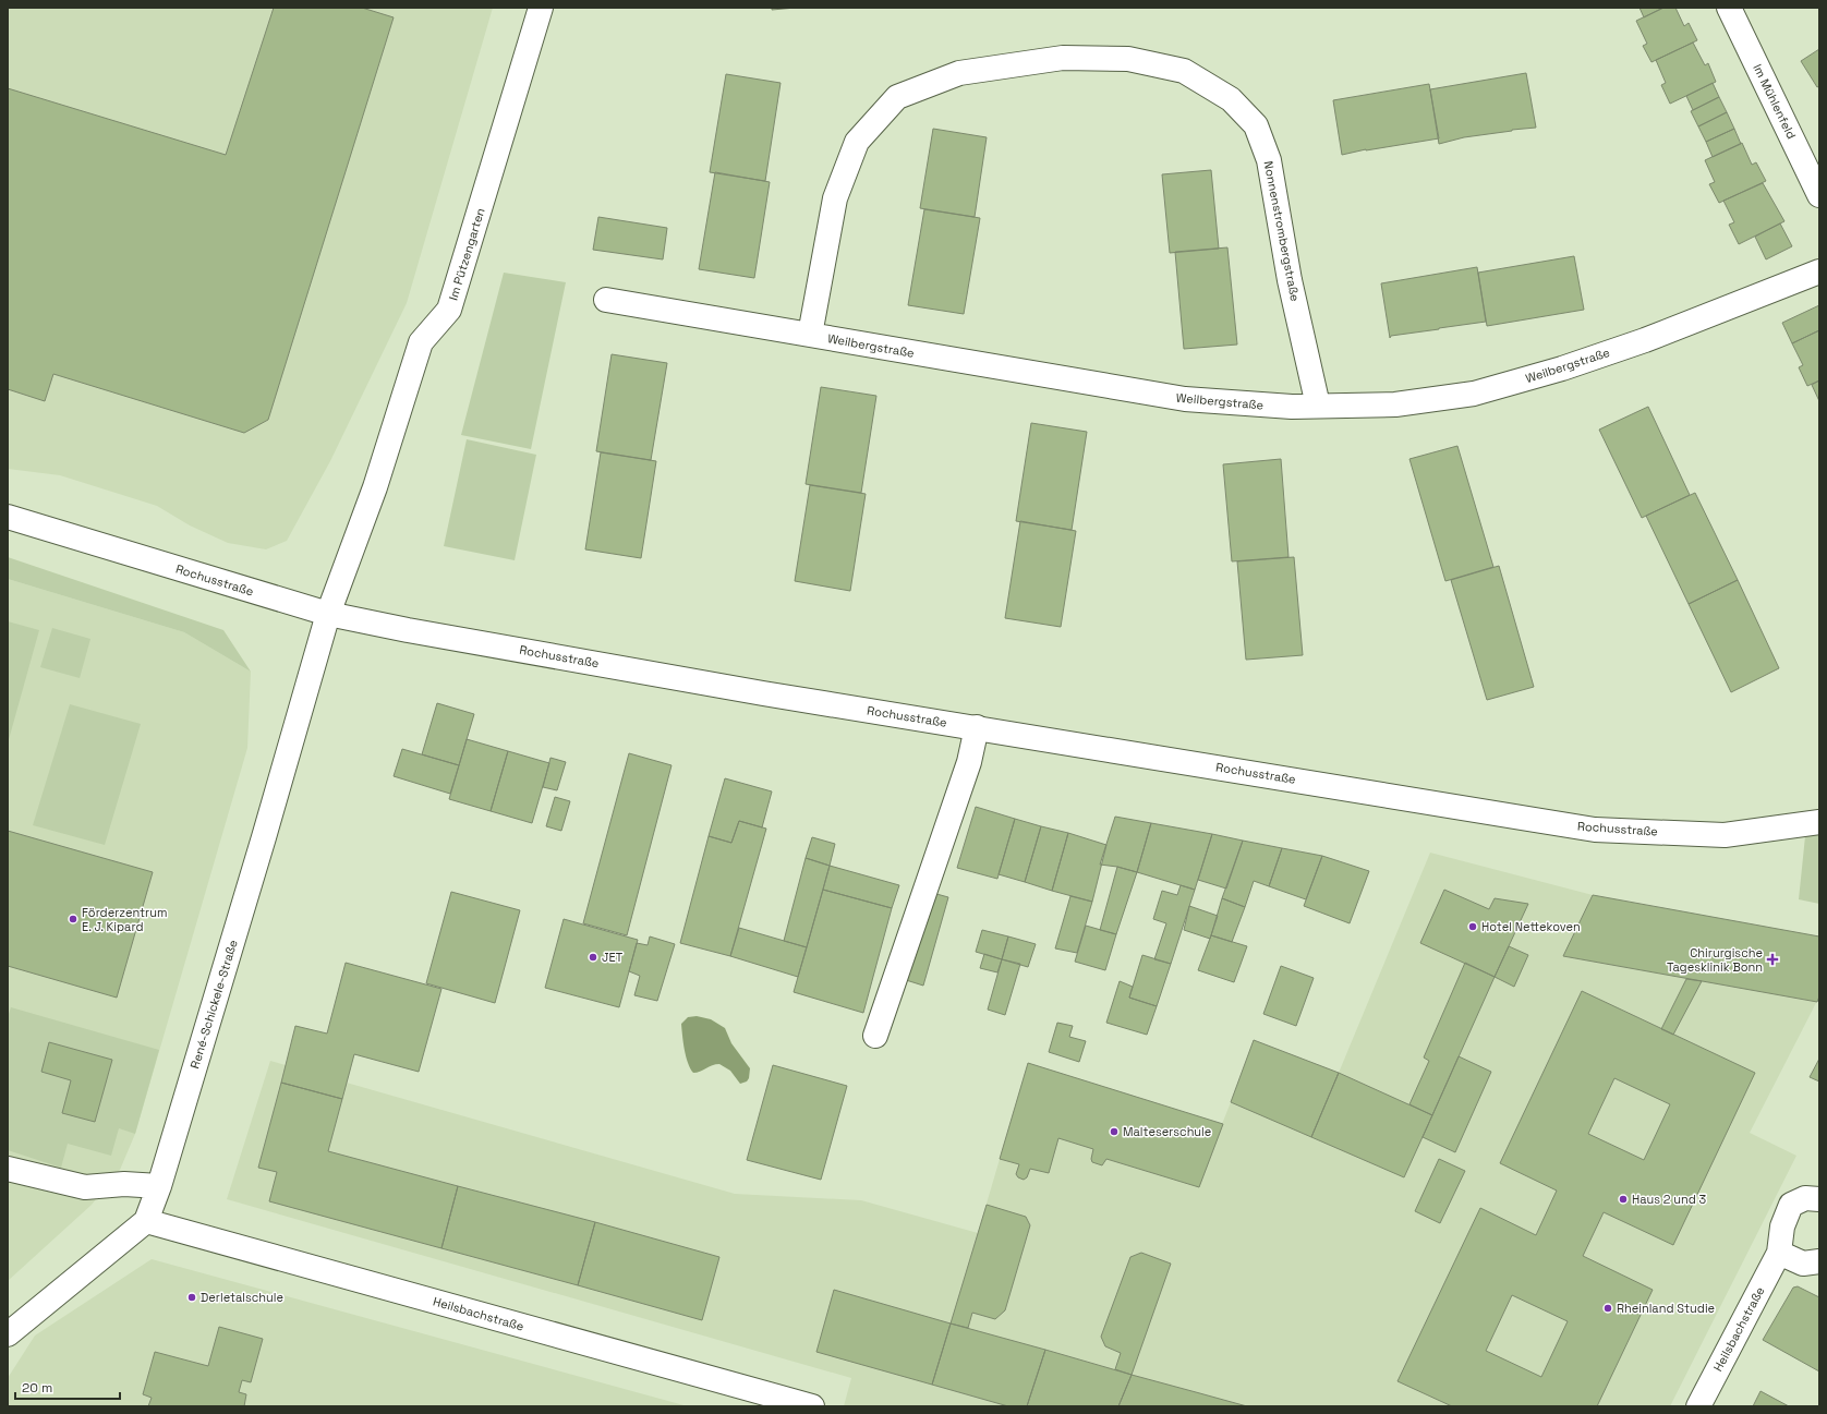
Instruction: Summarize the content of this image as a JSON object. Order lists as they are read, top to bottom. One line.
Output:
{"streets":{"street":["Im Mühlenfeld","Nonnenstrombergstraße","Im Pützengarten","Weilbergstraße","Rochusstraße","René-Schickele-Straße","Heilsbachstraße"]},"crossings":[["Nonnenstrombergstraße","Weilbergstraße"],["Im Pützengarten","Rochusstraße"],["Im Pützengarten","René-Schickele-Straße"],["Rochusstraße","René-Schickele-Straße"],["René-Schickele-Straße","Heilsbachstraße"]],"places":{"other":["Förderzentrum E. J. Kipard","Hotel Nettekoven","JET","Malteserschule","Haus 2 und 3","Derletalschule","Rheinland Studie"],"health":["Chirurgische Tagesklinik Bonn"]},"scale_bar":"20 m"}
